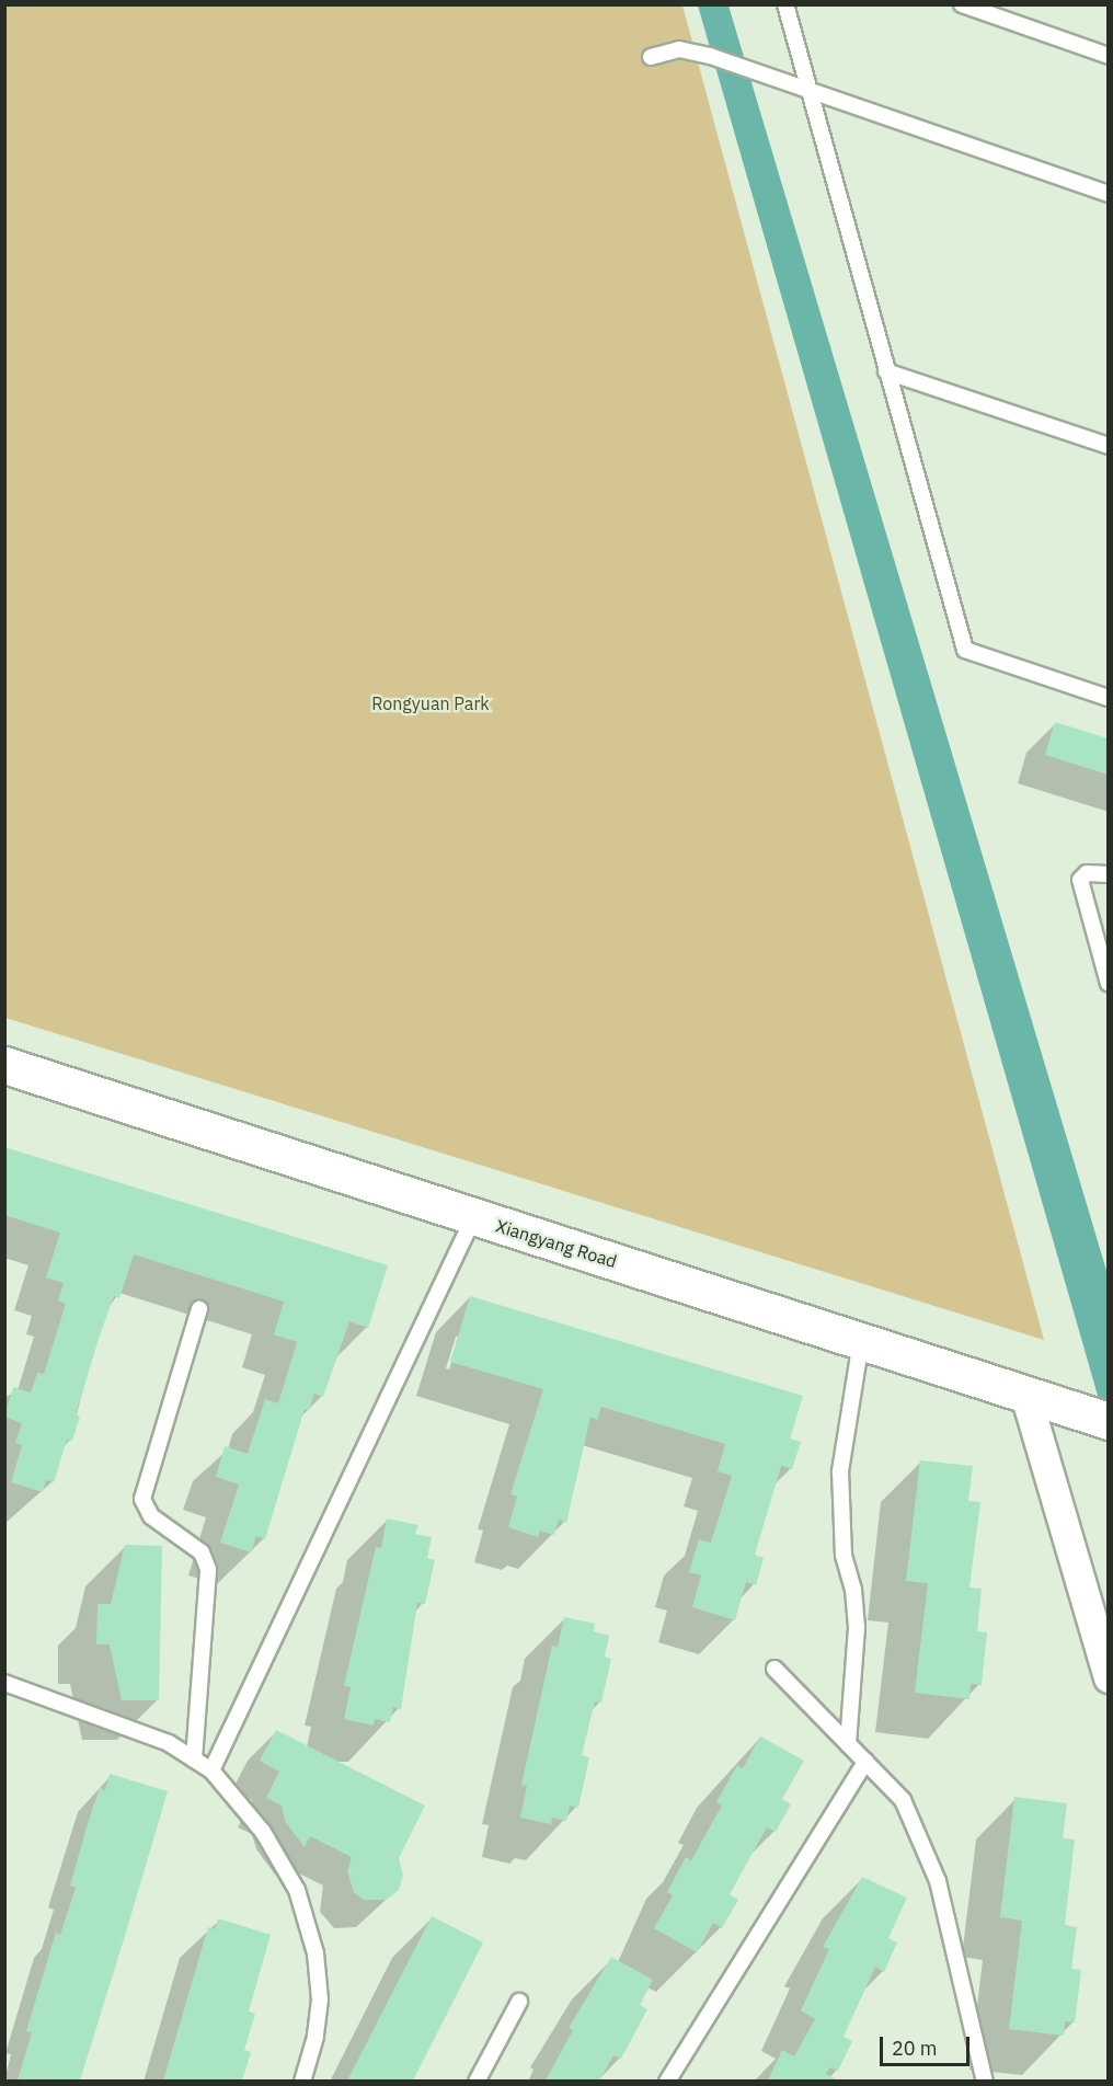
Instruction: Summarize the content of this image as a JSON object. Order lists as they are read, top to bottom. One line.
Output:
{"streets":{"street":["Xiangyang Road"]},"parks":["Rongyuan Park"],"scale_bar":"20 m"}
